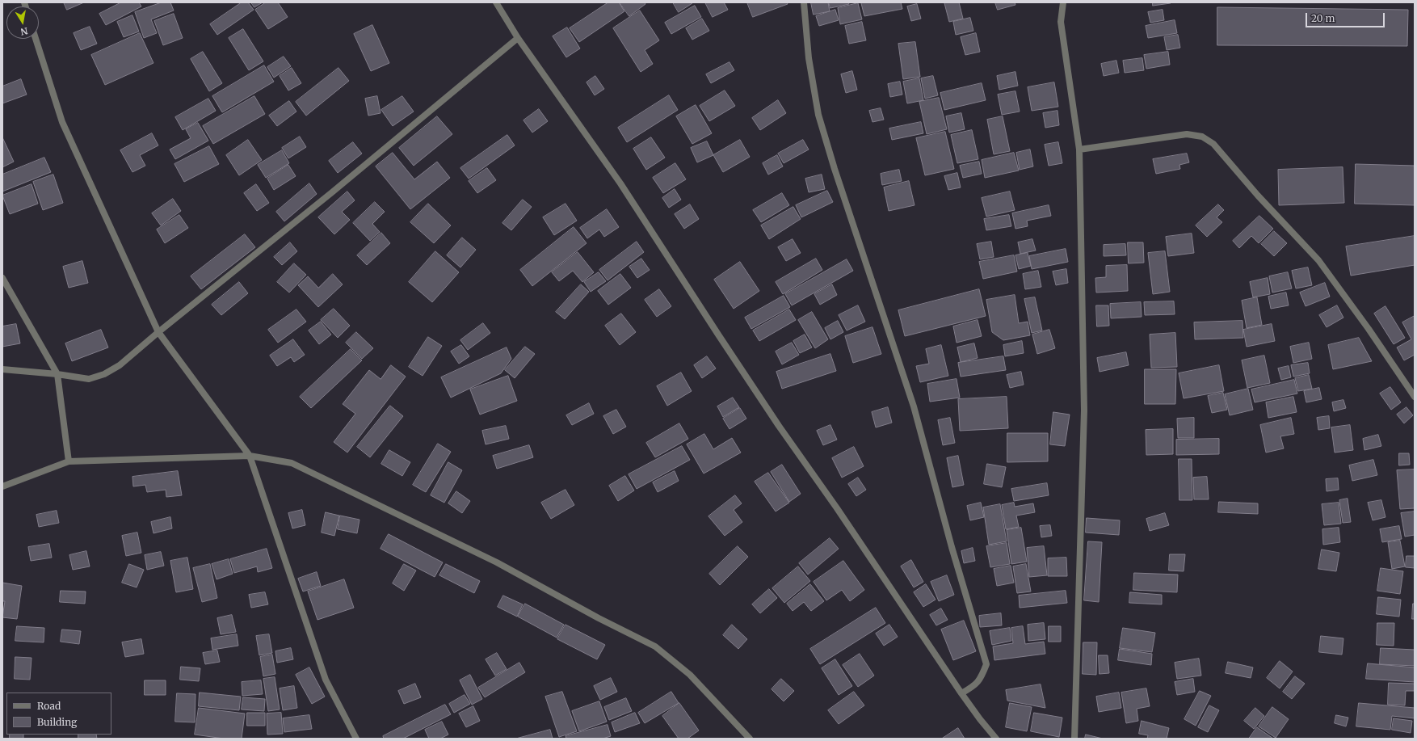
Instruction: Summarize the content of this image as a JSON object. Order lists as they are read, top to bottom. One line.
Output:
{"legend":["Road","Building"],"scale_bar":"20 m","north":"bottom"}
